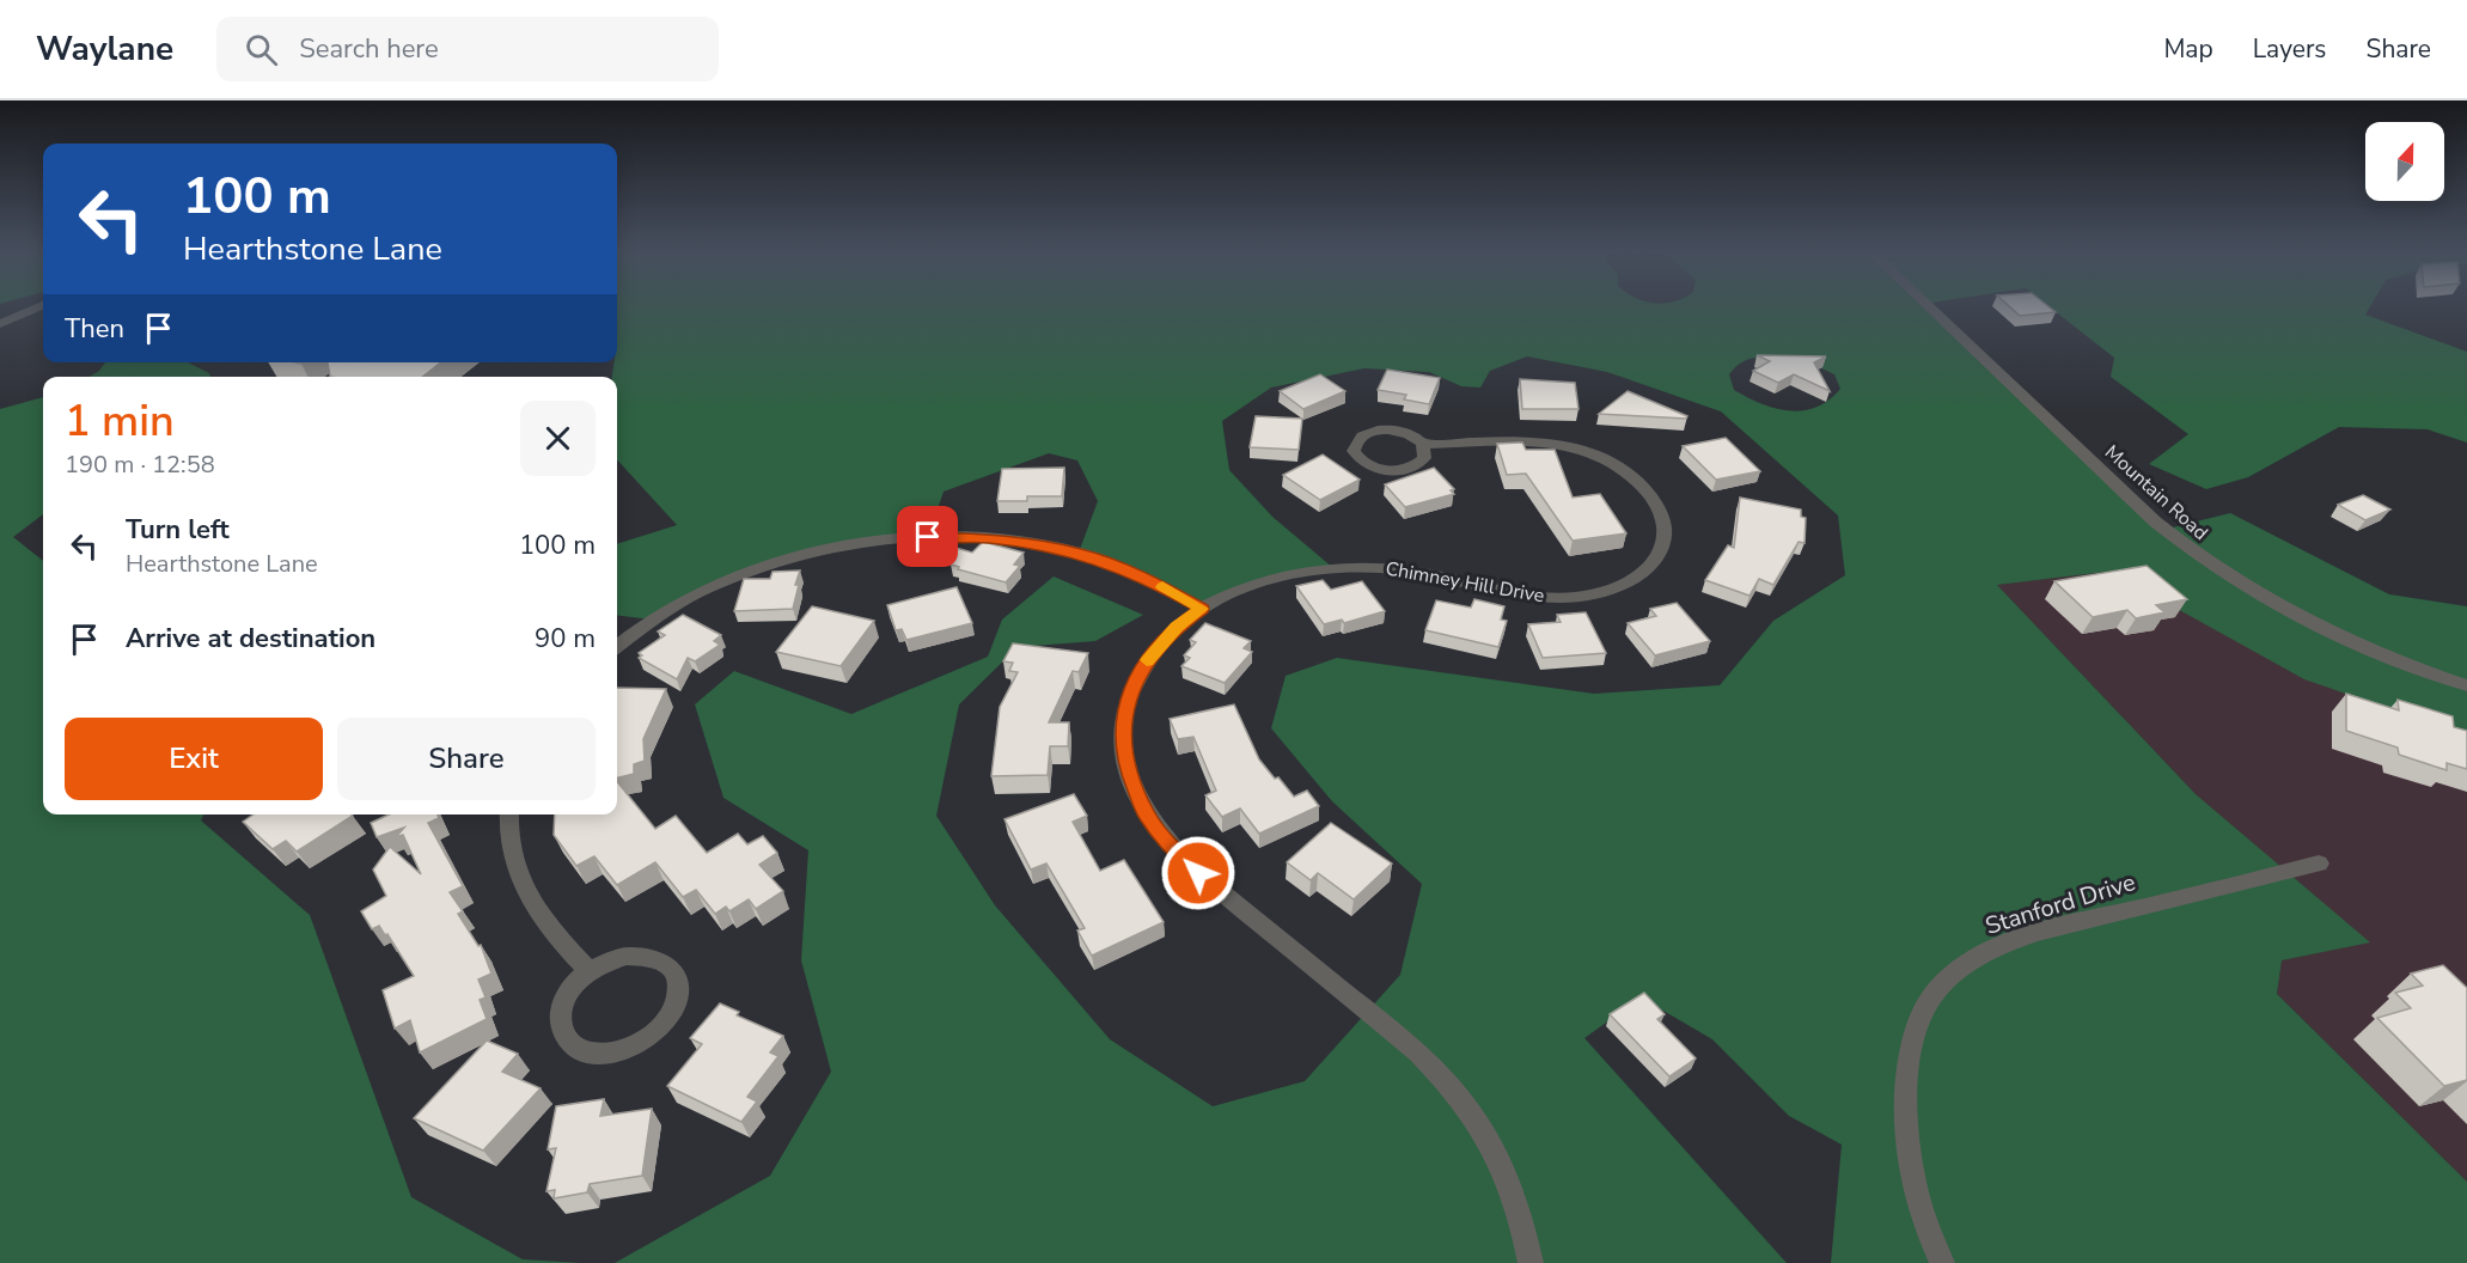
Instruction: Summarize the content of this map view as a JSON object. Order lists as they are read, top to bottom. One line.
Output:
{"streets":{"street":["Mountain Road","Chimney Hill Drive","Stanford Drive"]},"north":"top","page":{"header":"Waylane","search":"Search here","nav":["Map","Layers","Share"],"turn":["100 m","Hearthstone Lane"],"then":"Then","heading":["1 min","190 m · 12:58"],"list":[{"name":"Turn left","note":"Hearthstone Lane","value":"100 m"},{"name":"Arrive at destination","value":"90 m"}],"buttons":["Exit","Share"]}}
